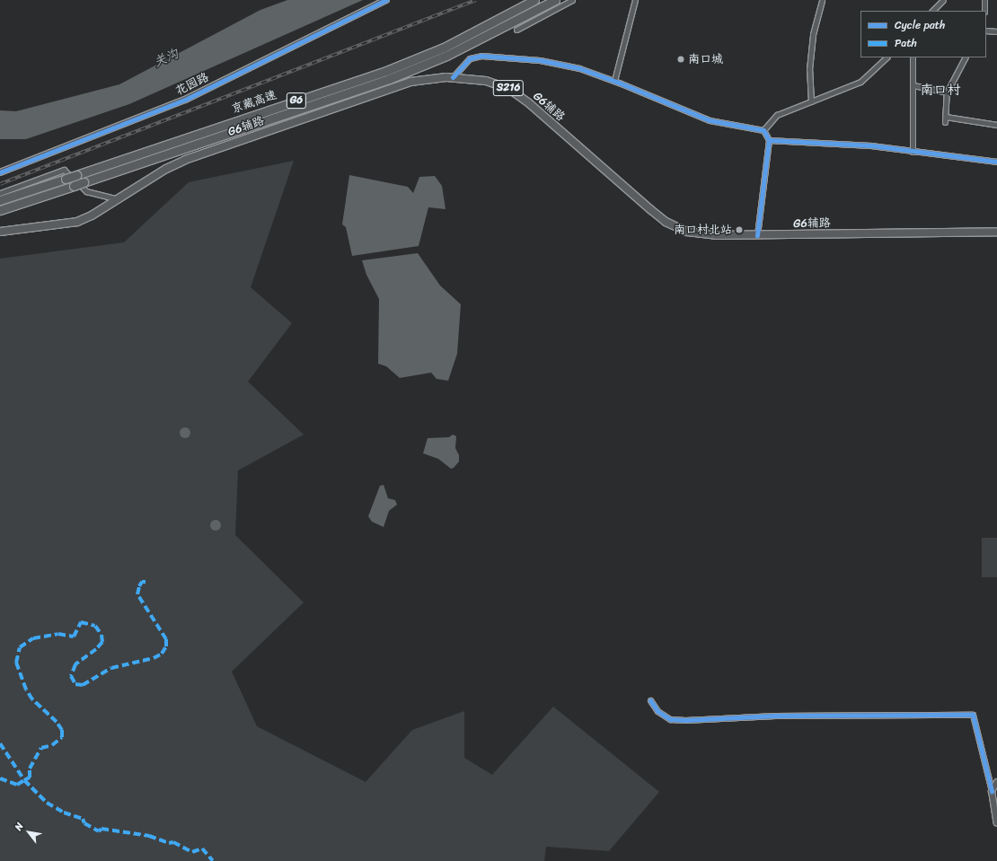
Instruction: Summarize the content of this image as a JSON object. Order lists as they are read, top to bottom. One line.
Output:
{"streets":{"highway":["G6","京藏高速"],"main road":["S216","G6辅路"],"street":["花园路"]},"districts":["南口村"],"water":["关沟"],"places":["南口城","南口村北站"],"legend":["Cycle path","Path"],"north":"top left"}
